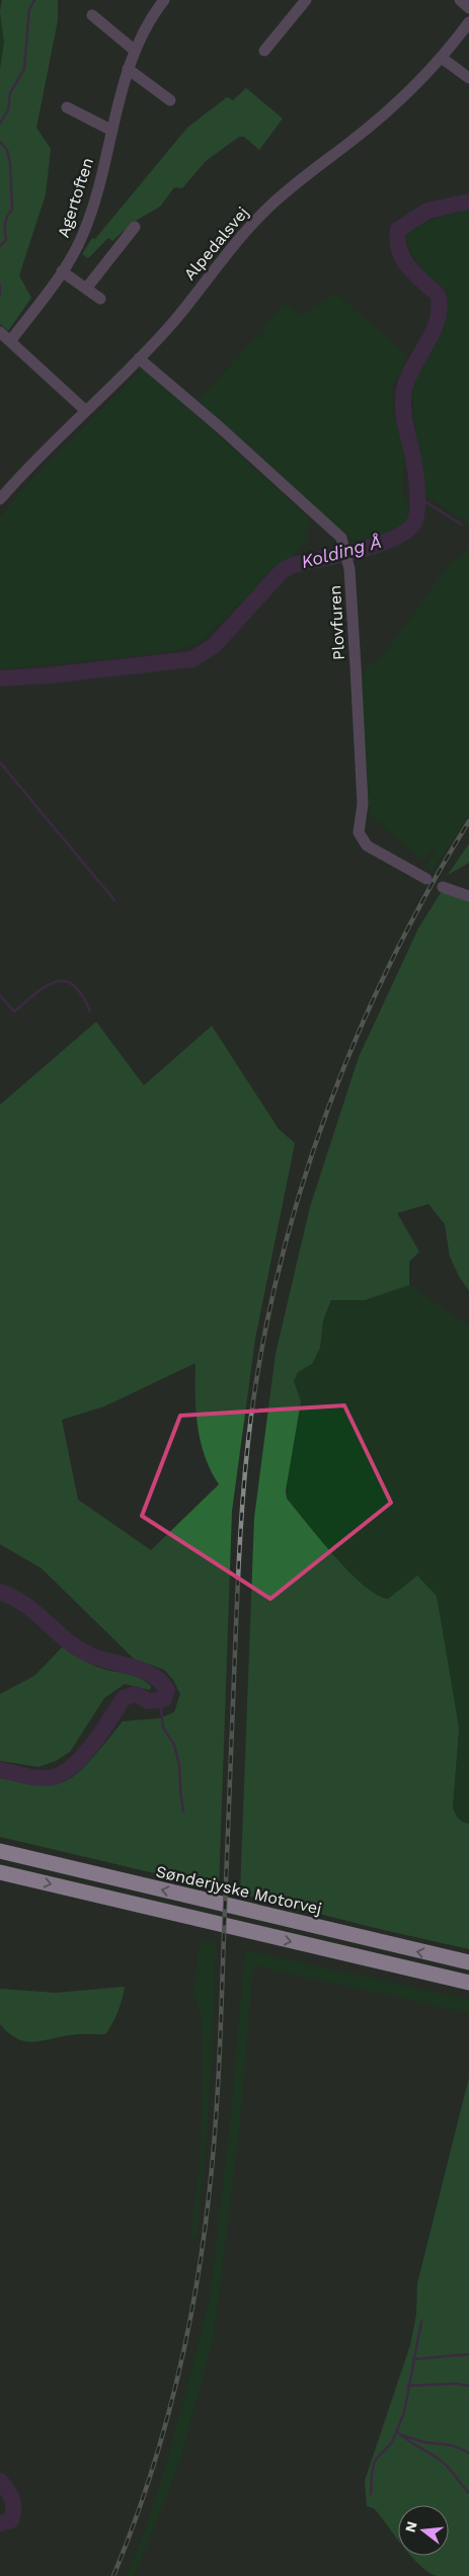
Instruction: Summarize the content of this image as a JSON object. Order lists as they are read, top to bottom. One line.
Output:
{"streets":{"highway":["Sønderjyske Motorvej"],"street":["Agertoften","Alpedalsvej","Plovfuren"]},"crossings":[["Alpedalsvej","Plovfuren"]],"water":["Kolding Å"],"north":"left"}
